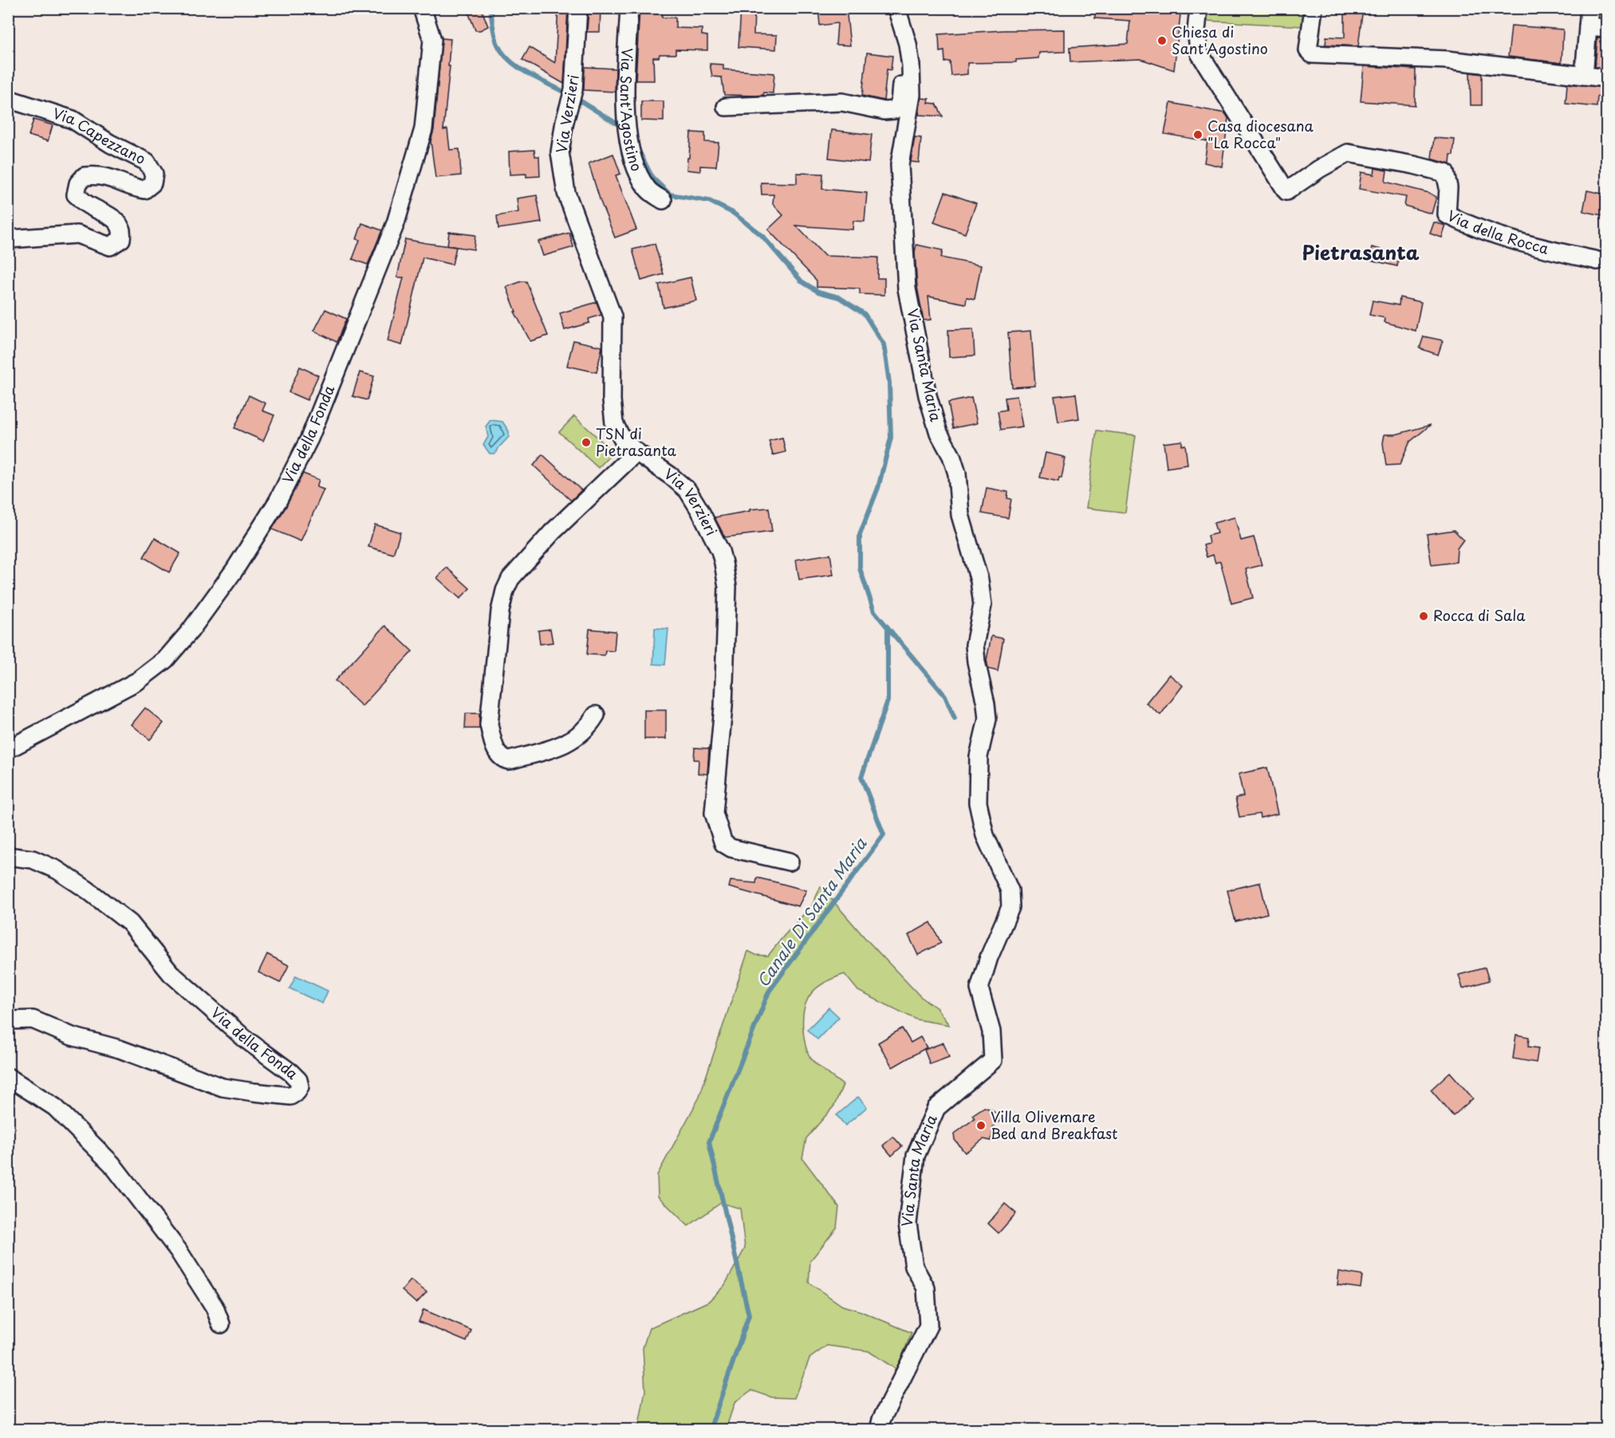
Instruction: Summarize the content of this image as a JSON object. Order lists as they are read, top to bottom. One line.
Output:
{"streets":{"street":["Via Sant'Agostino","Via Verzieri","Via Capezzano","Via della Rocca","Via Santa Maria","Via della Fonda"]},"districts":["Pietrasanta"],"water":["Canale Di Santa Maria"],"places":["Chiesa di Sant'Agostino","Casa diocesana \"La Rocca\"","TSN di Pietrasanta","Rocca di Sala","Villa Olivemare Bed and Breakfast"]}
